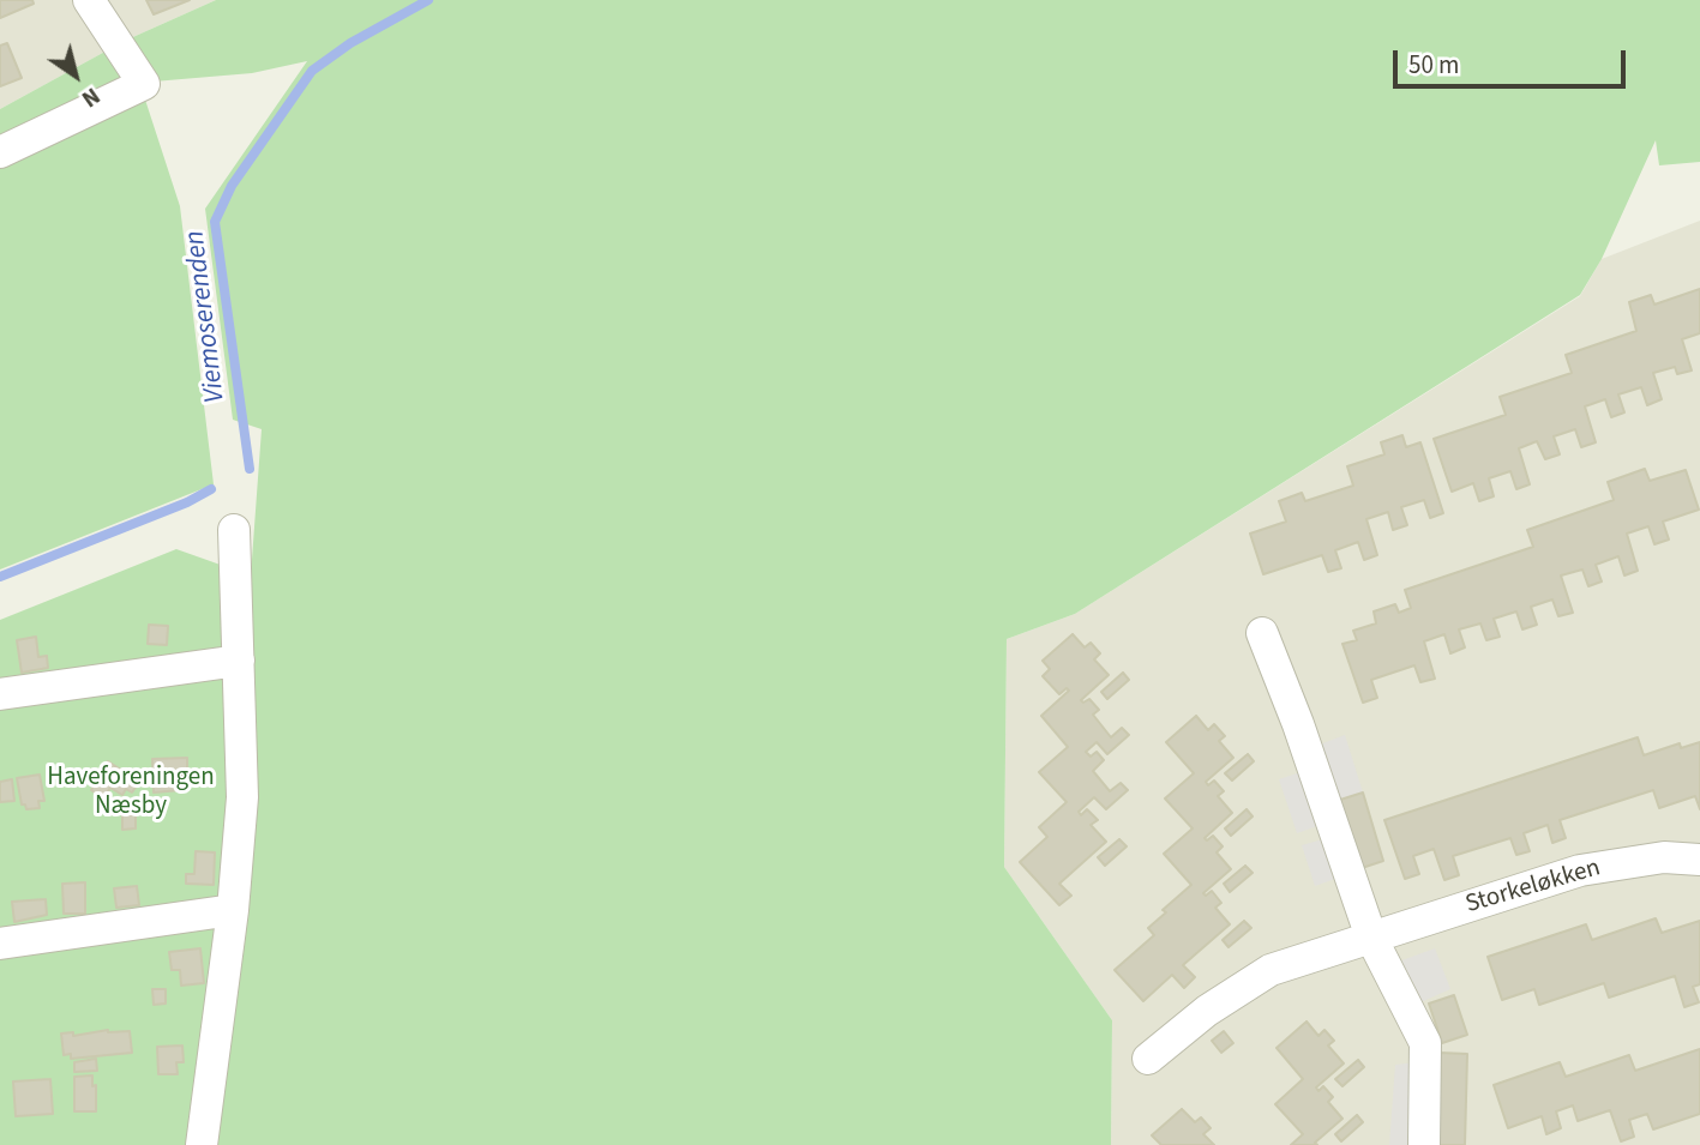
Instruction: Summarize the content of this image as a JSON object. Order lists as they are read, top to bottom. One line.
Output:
{"streets":{"street":["Storkeløkken"]},"water":["Viemoserenden"],"parks":["Haveforeningen Næsby"],"scale_bar":"50 m","north":"bottom right"}
